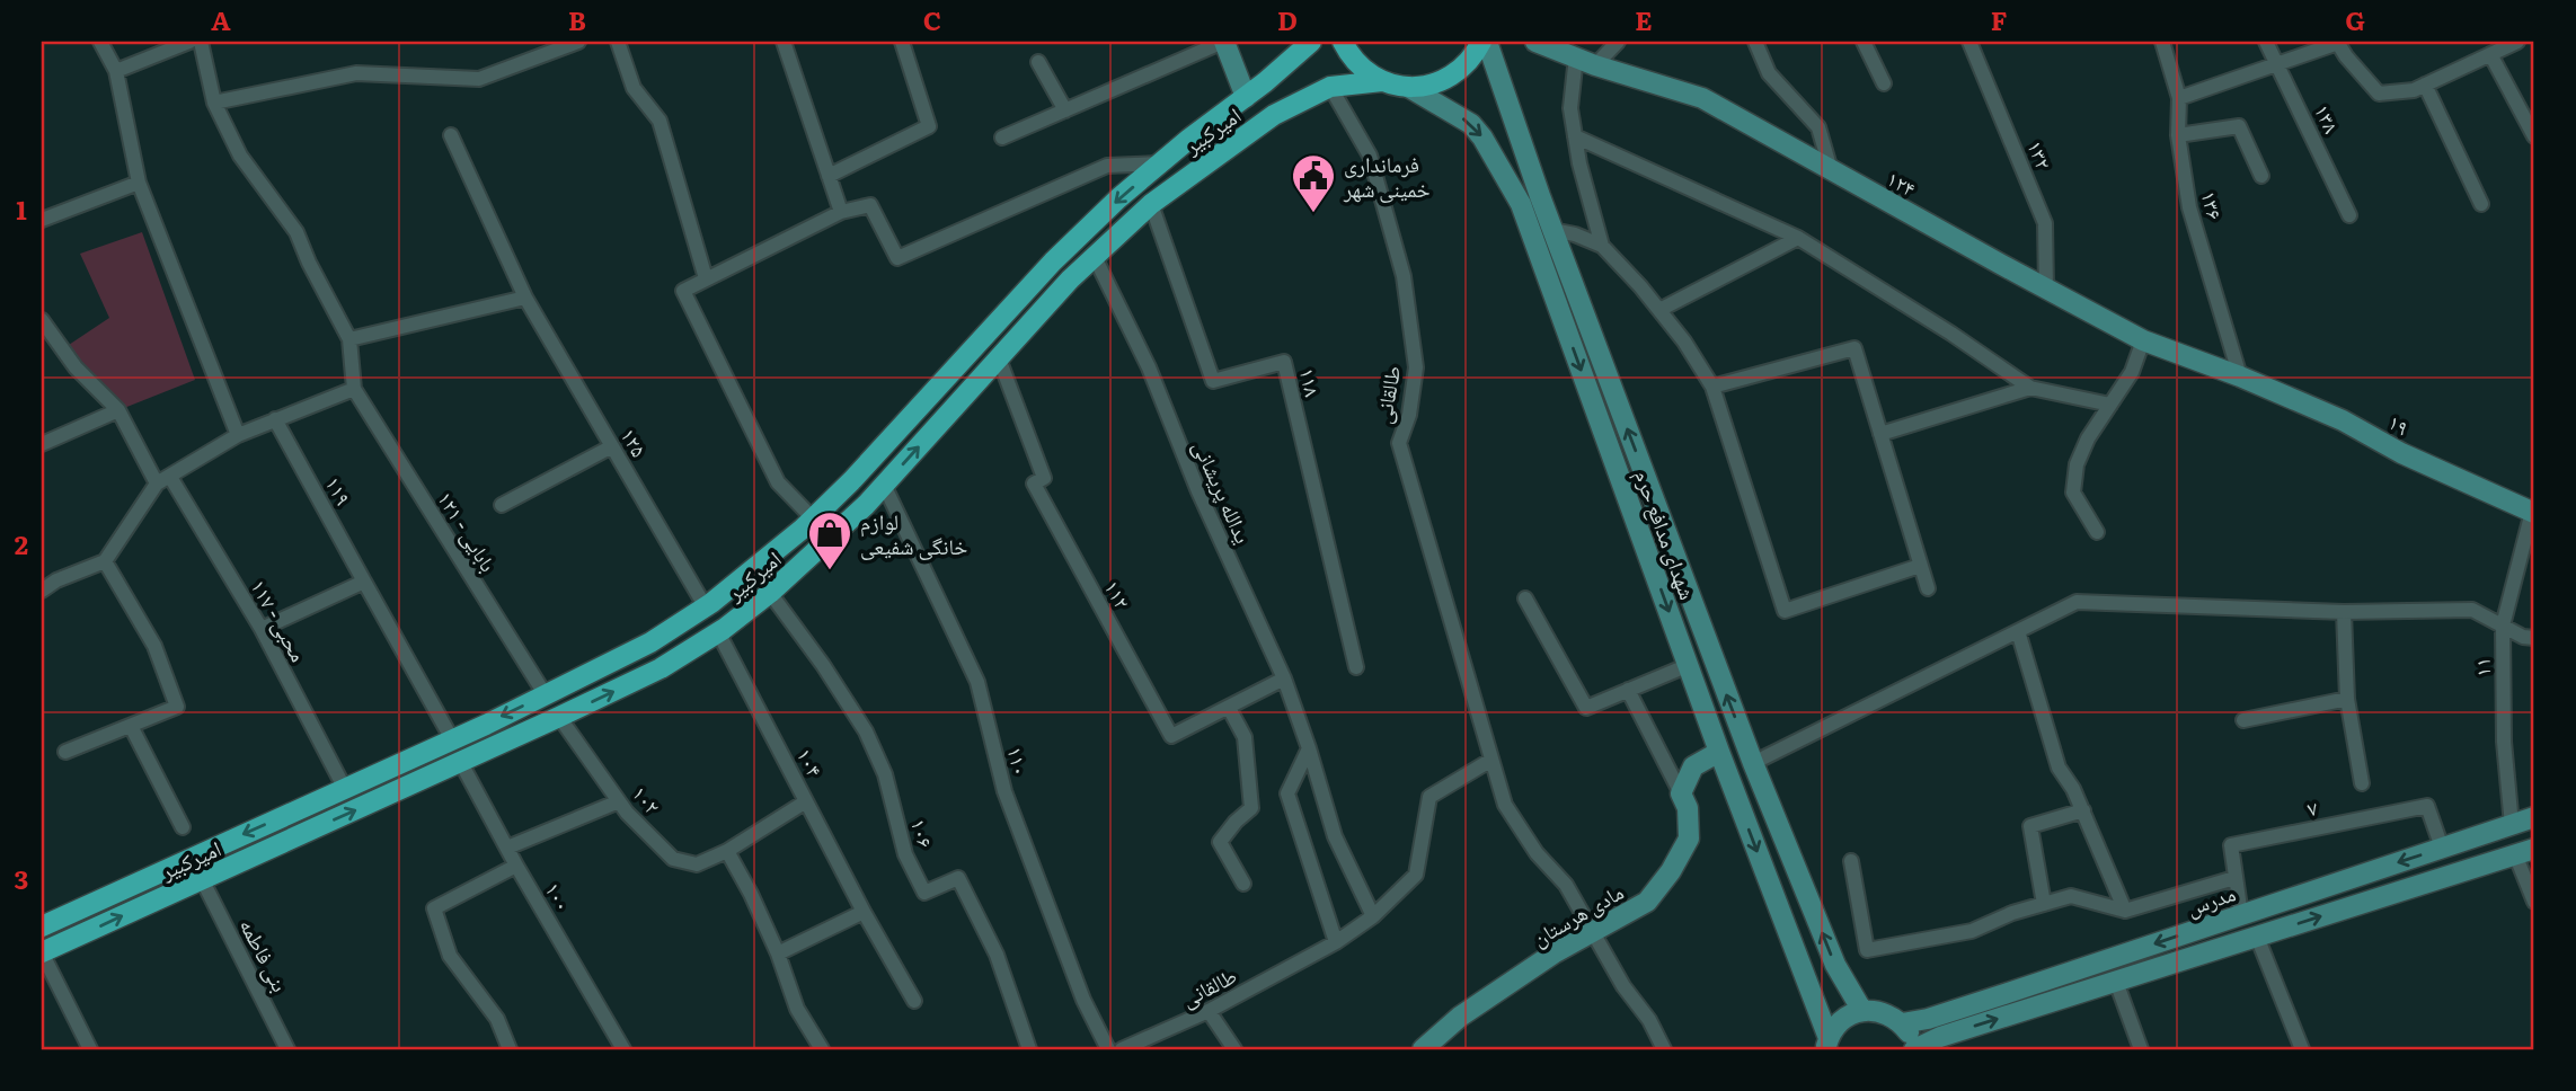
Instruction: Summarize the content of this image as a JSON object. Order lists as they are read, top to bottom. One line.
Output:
{"streets":{"main road":["امیرکبیر","۱۲۴","۱۹","شهدای مدافع حرم","مدرس","مادی هرستان"],"street":["۱۳۸","۱۳۲","۱۳۶","۱۱۸","طالقانی","۱۲۵","۱۱۹","یدالله پریشانی","بابایی - ۱۲۱","۱۱۲","محبی - ۱۱۷","۱۱","۱۱۰","۱۰۴","۱۰۲","۷","۱۰۶","۱۰۰","بنی فاطمه"]},"crossings":[["امیرکبیر","۱۱۸"],["امیرکبیر","طالقانی"],["امیرکبیر","۱۲۵"],["امیرکبیر","۱۱۹"],["امیرکبیر","یدالله پریشانی"],["امیرکبیر","بابایی - ۱۲۱"],["امیرکبیر","۱۱۲"],["امیرکبیر","محبی - ۱۱۷"],["امیرکبیر","۱۱۰"],["امیرکبیر","۱۰۴"],["امیرکبیر","۱۰۲"],["امیرکبیر","۱۰۶"],["امیرکبیر","۱۰۰"],["امیرکبیر","بنی فاطمه"],["۱۳۲","۱۲۴"],["۱۲۴","۱۳۶"],["۱۲۴","۱۹"],["۱۳۶","۱۹"],["طالقانی","یدالله پریشانی"],["طالقانی","مادی هرستان"],["۱۹","۱۱"],["یدالله پریشانی","۱۱۲"],["۱۱","مدرس"],["۱۰۴","۱۰۲"],["۷","مدرس"]],"places":{"public building":["فرمانداری خمینی شهر"],"shop":["لوازم خانگی شفیعی"]},"grid":{"columns":["A","B","C","D","E","F","G"],"rows":["1","2","3"]}}
